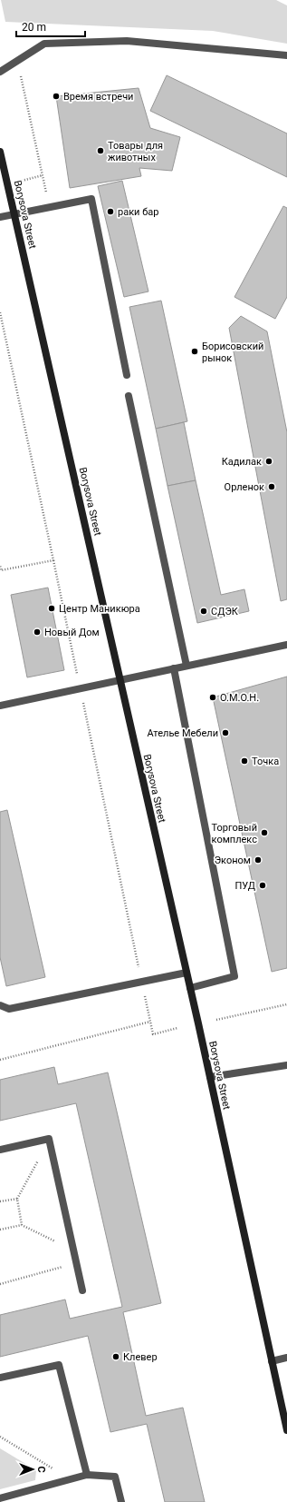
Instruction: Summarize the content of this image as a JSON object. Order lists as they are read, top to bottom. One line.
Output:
{"streets":{"main road":["Borysova Street"]},"places":["Время встречи","Товары для животных","раки бар","Борисовский рынок","Кадилак","Орленок","Центр Маникюра","СДЭК","Новый Дом","О.М.О.Н.","Ателье Мебели","Точка","Торговый комплекс","Эконом","ПУД","Клевер"],"scale_bar":"20 m","north":"right"}
